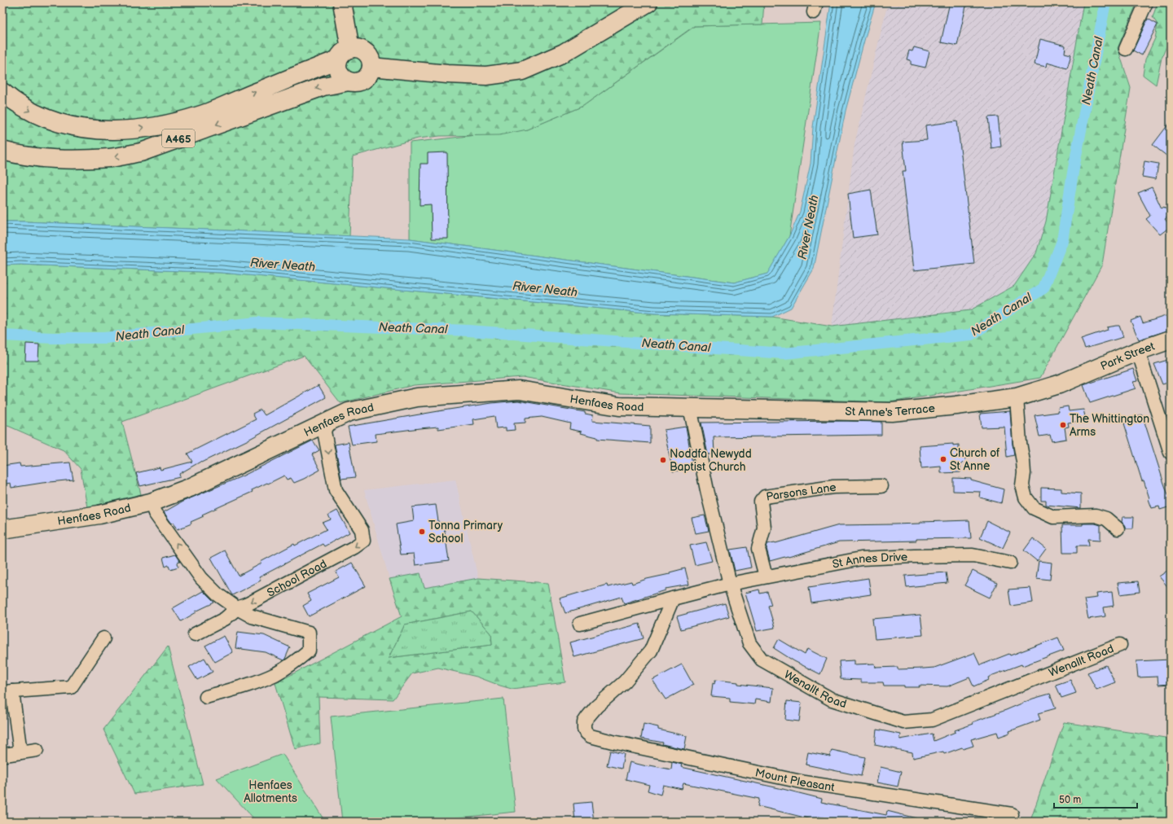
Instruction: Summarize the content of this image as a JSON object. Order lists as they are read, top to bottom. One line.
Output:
{"streets":{"main road":["A465","Park Street","Henfaes Road","St Anne's Terrace"],"street":["Parsons Lane","St Annes Drive","School Road","Wenallt Road","Mount Pleasant"]},"crossings":[["Park Street","St Anne's Terrace"],["Henfaes Road","St Anne's Terrace"],["Henfaes Road","School Road"],["Henfaes Road","Wenallt Road"],["St Anne's Terrace","Wenallt Road"],["Parsons Lane","St Annes Drive"],["St Annes Drive","Wenallt Road"],["St Annes Drive","Mount Pleasant"]],"water":["Neath Canal","River Neath"],"parks":["Henfaes Allotments"],"places":["The Whittington Arms","Church of St Anne","Noddfa Newydd Baptist Church","Tonna Primary School"],"scale_bar":"50 m"}
